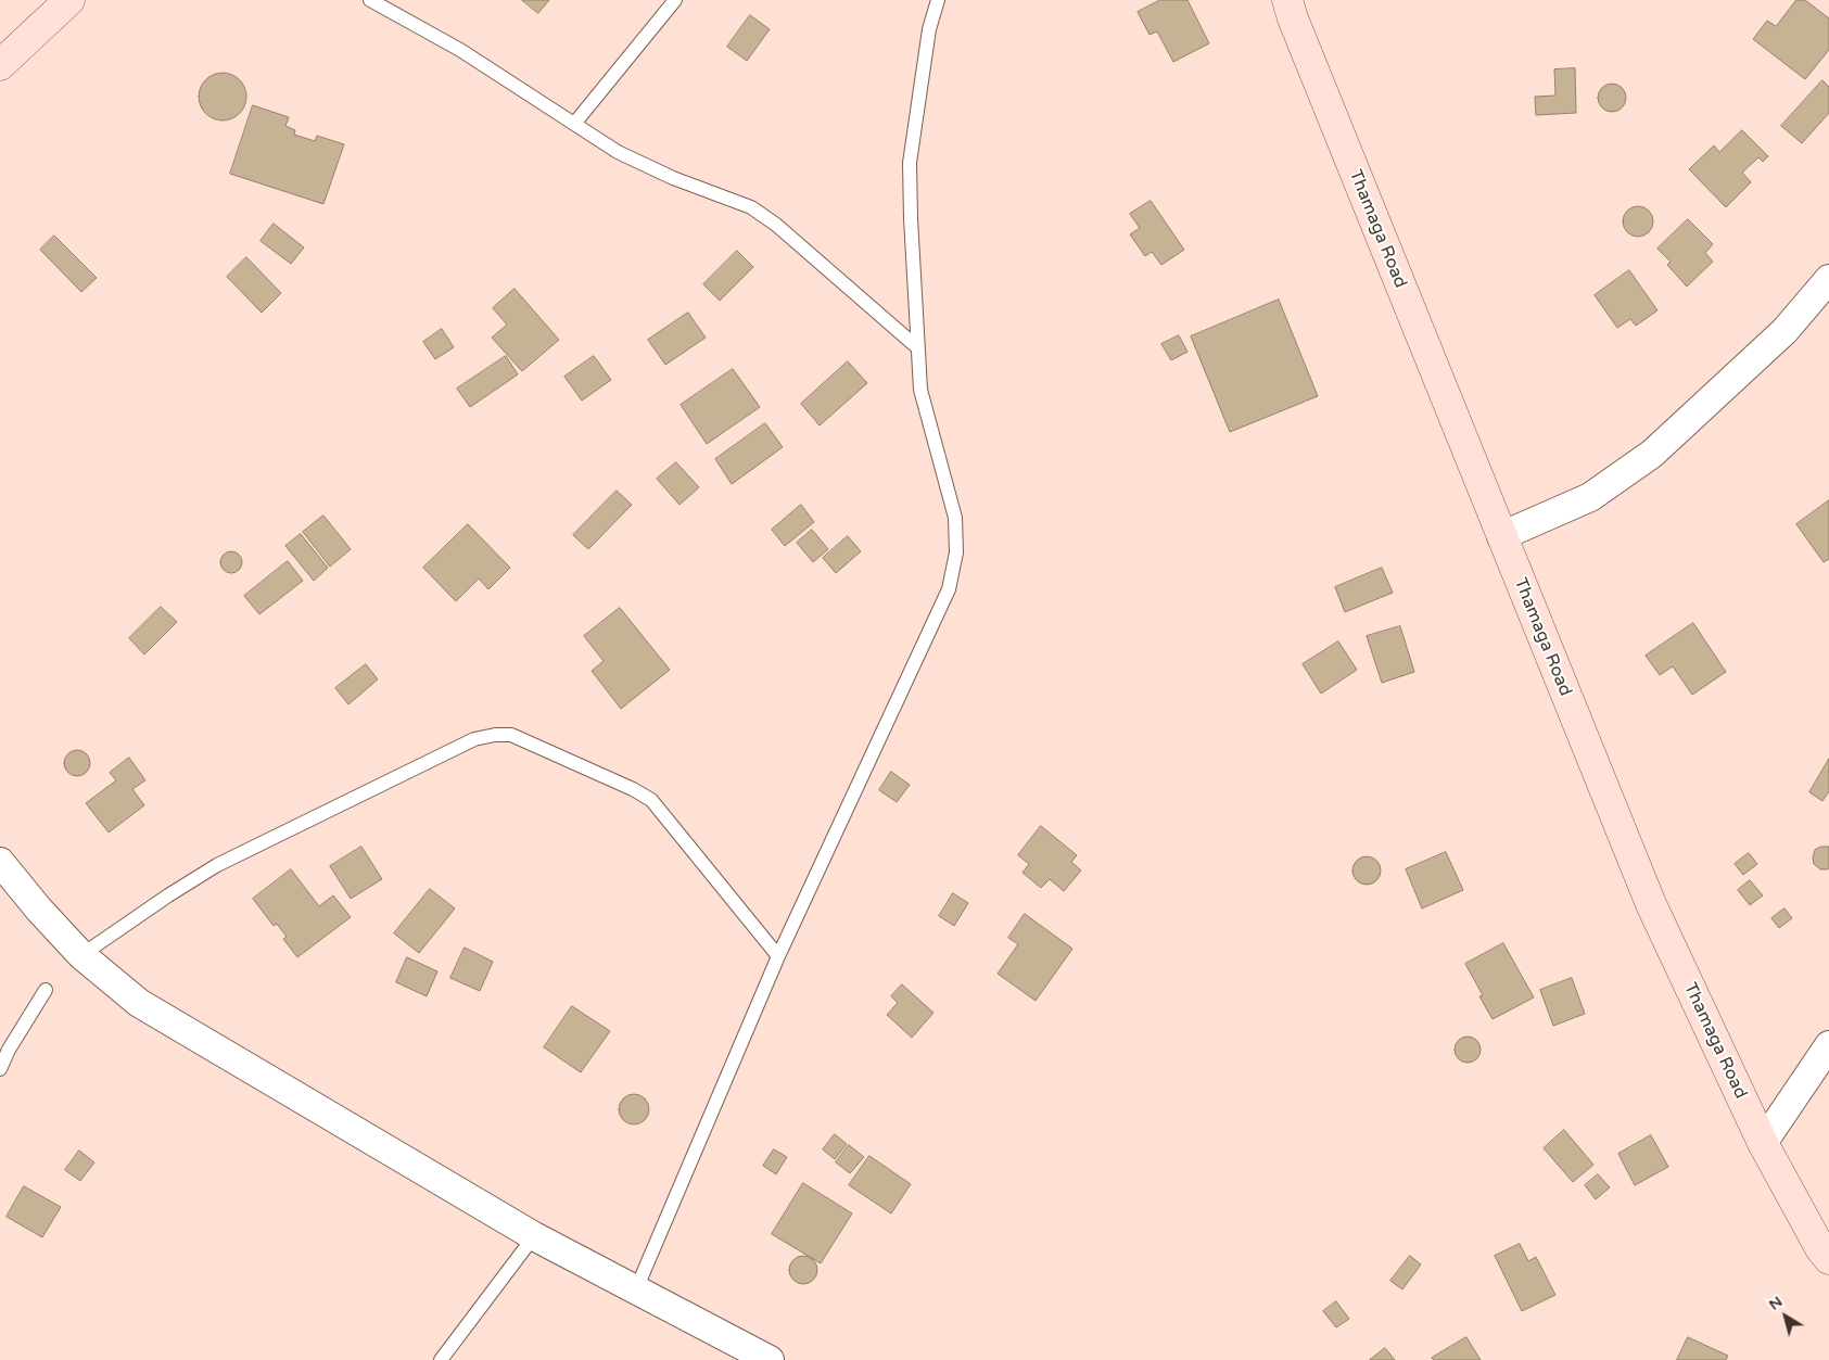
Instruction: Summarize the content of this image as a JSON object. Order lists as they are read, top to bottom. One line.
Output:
{"streets":{"main road":["Thamaga Road"]},"north":"top left"}
